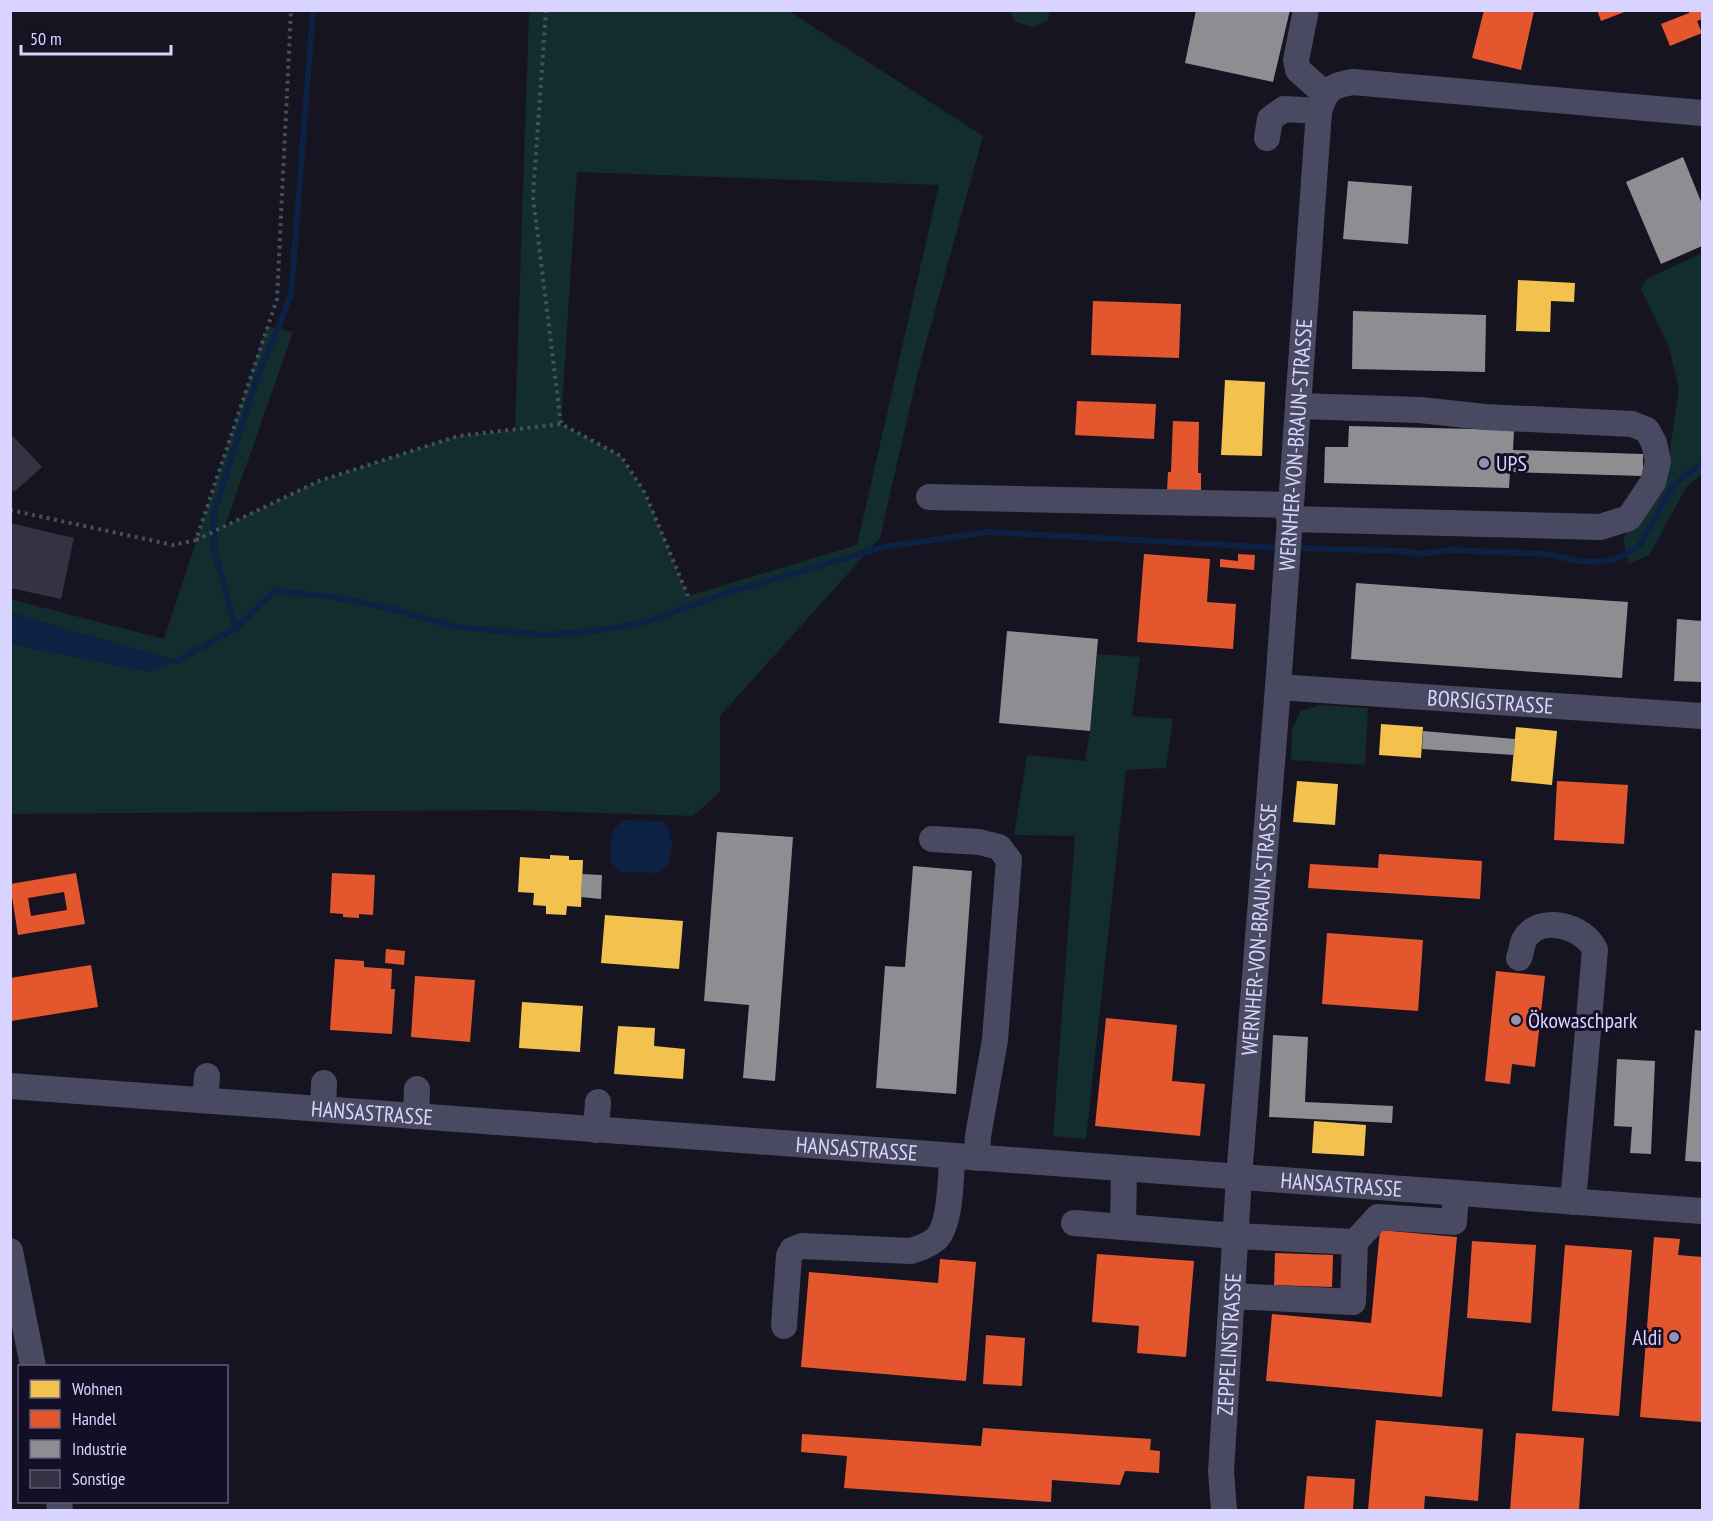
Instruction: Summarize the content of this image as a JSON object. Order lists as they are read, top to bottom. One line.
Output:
{"streets":{"street":["WERNHER-VON-BRAUN-STRASSE","BORSIGSTRASSE","HANSASTRASSE","ZEPPELINSTRASSE"]},"crossings":[["WERNHER-VON-BRAUN-STRASSE","BORSIGSTRASSE"],["WERNHER-VON-BRAUN-STRASSE","HANSASTRASSE"],["WERNHER-VON-BRAUN-STRASSE","ZEPPELINSTRASSE"],["HANSASTRASSE","ZEPPELINSTRASSE"]],"places":["UPS","Ökowaschpark","Aldi"],"legend":["Wohnen","Handel","Industrie","Sonstige"],"scale_bar":"50 m"}
